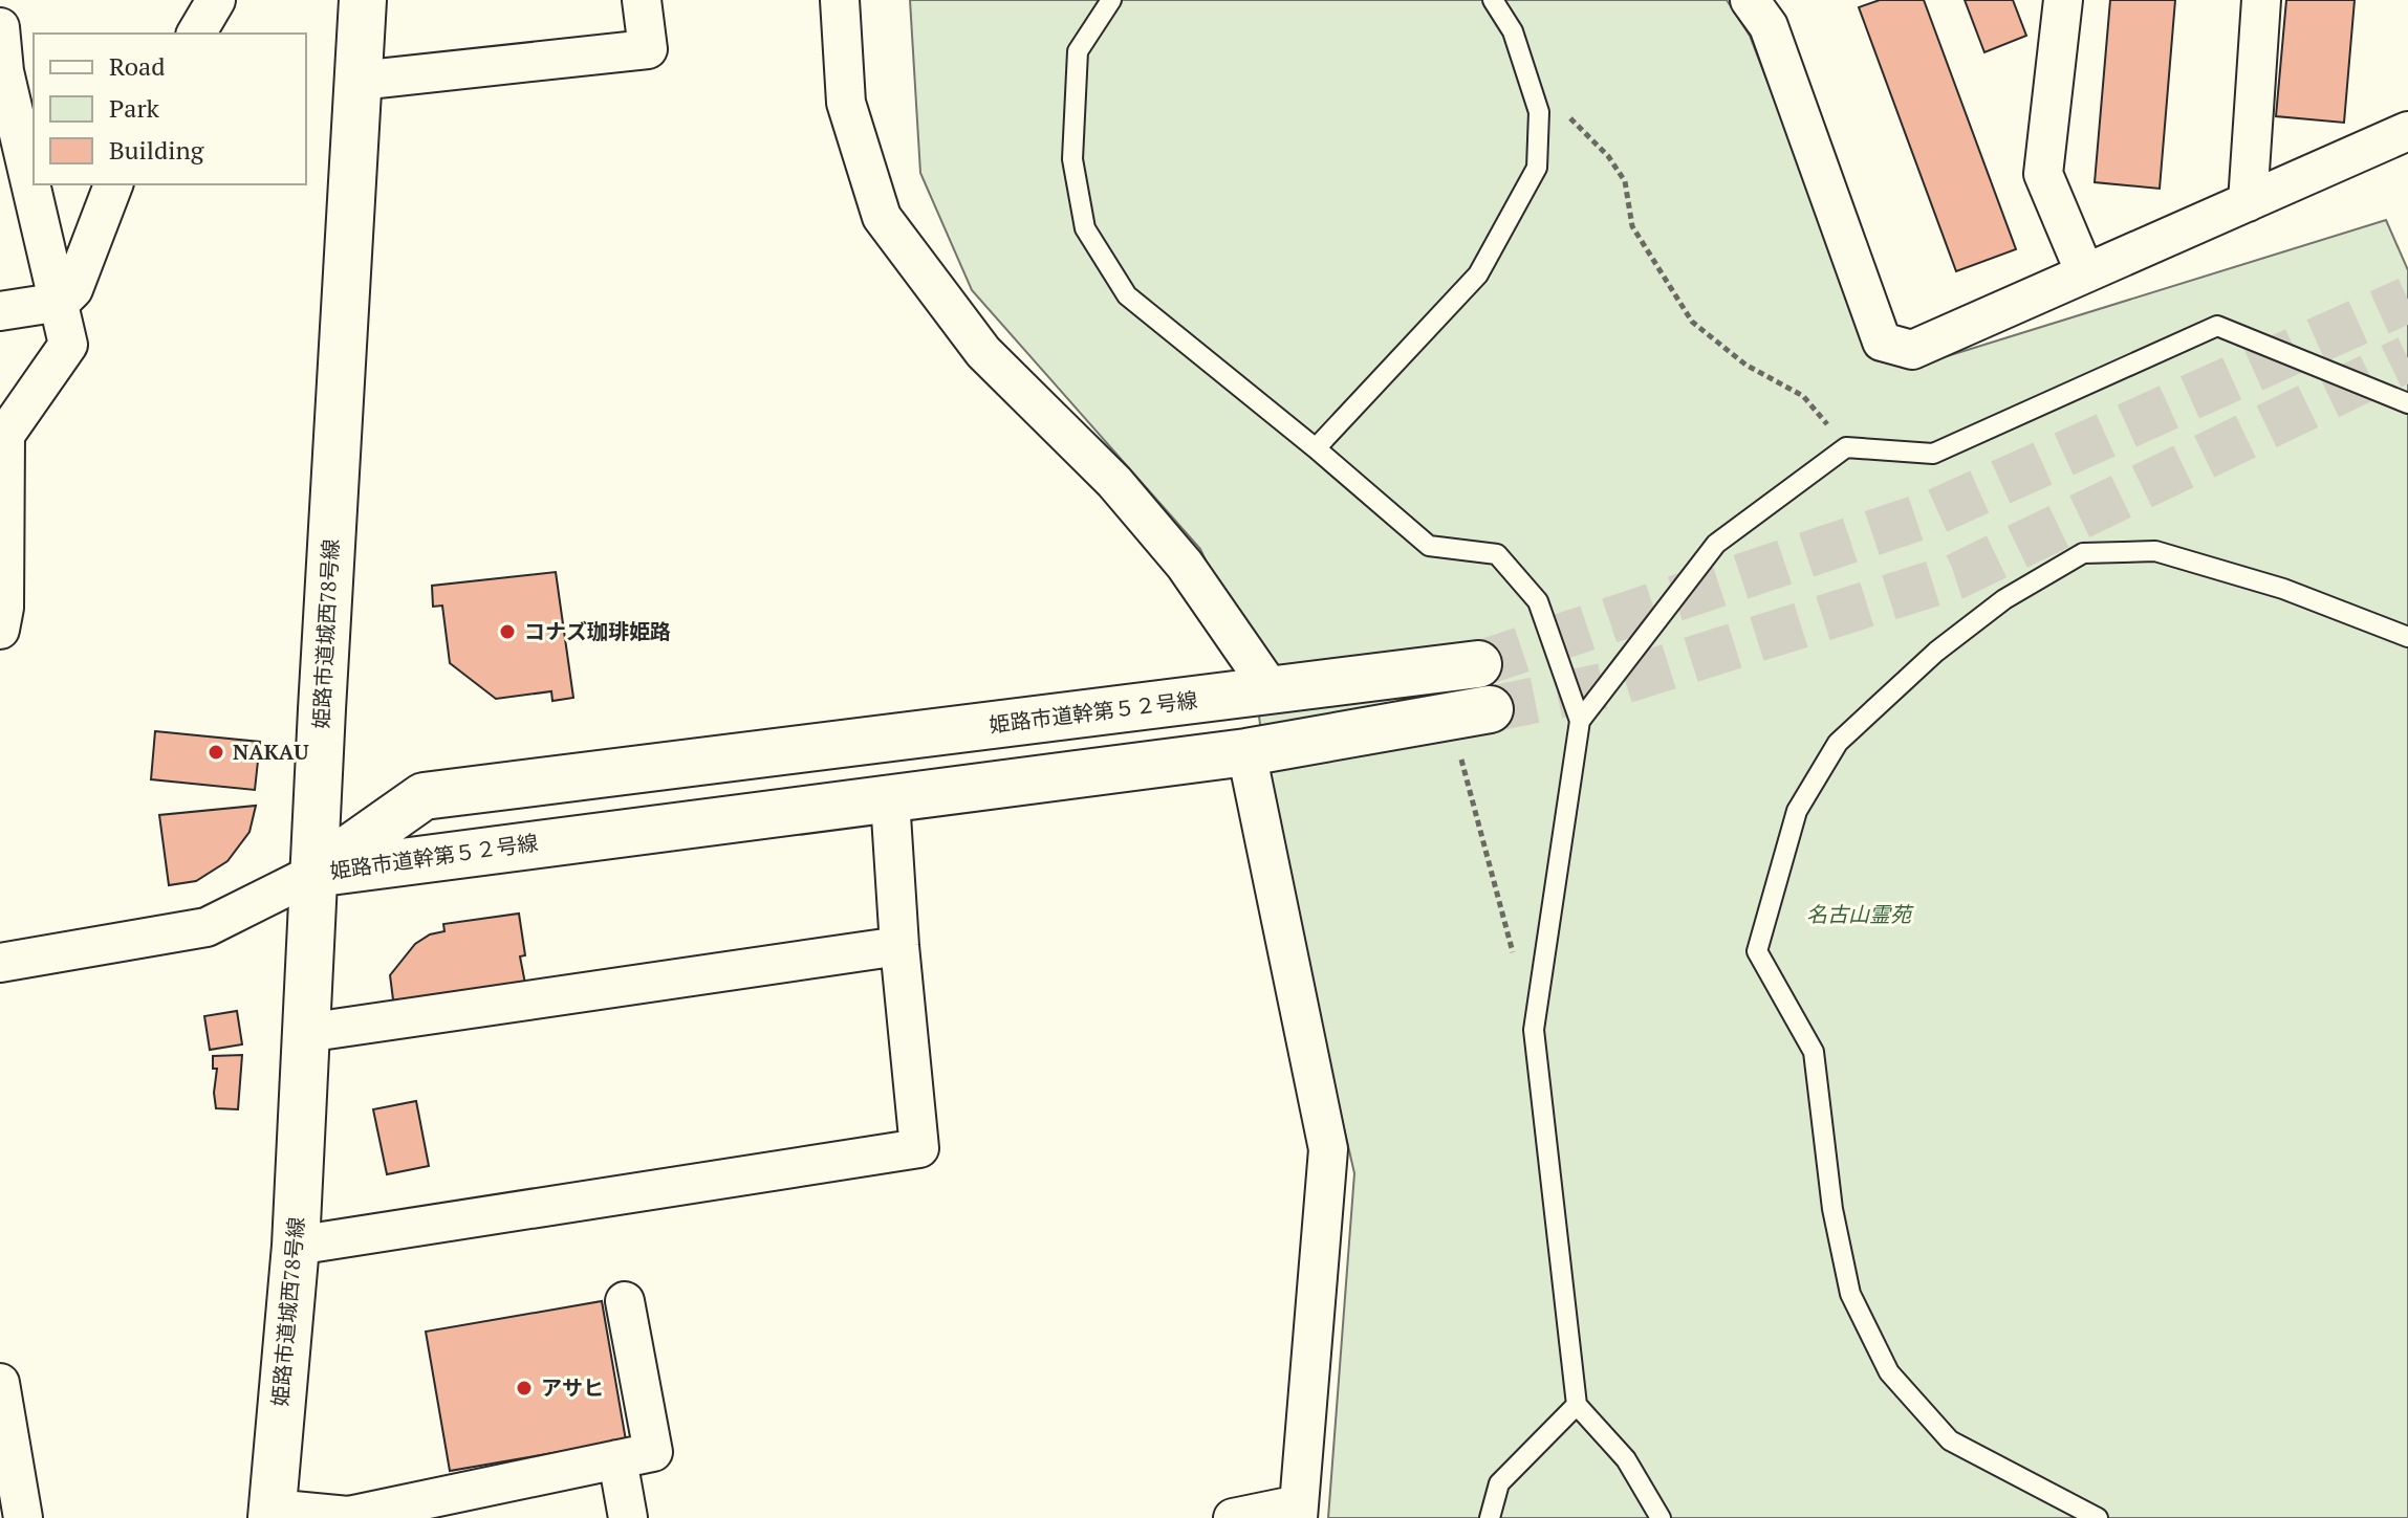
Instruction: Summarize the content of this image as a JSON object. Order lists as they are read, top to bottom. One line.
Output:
{"streets":{"street":["姫路市道城西78号線","姫路市道幹第５２号線"]},"crossings":[["姫路市道城西78号線","姫路市道幹第５２号線"]],"parks":["名古山霊苑"],"places":["コナズ珈琲姫路","NAKAU","アサヒ"],"legend":["Road","Park","Building"]}
